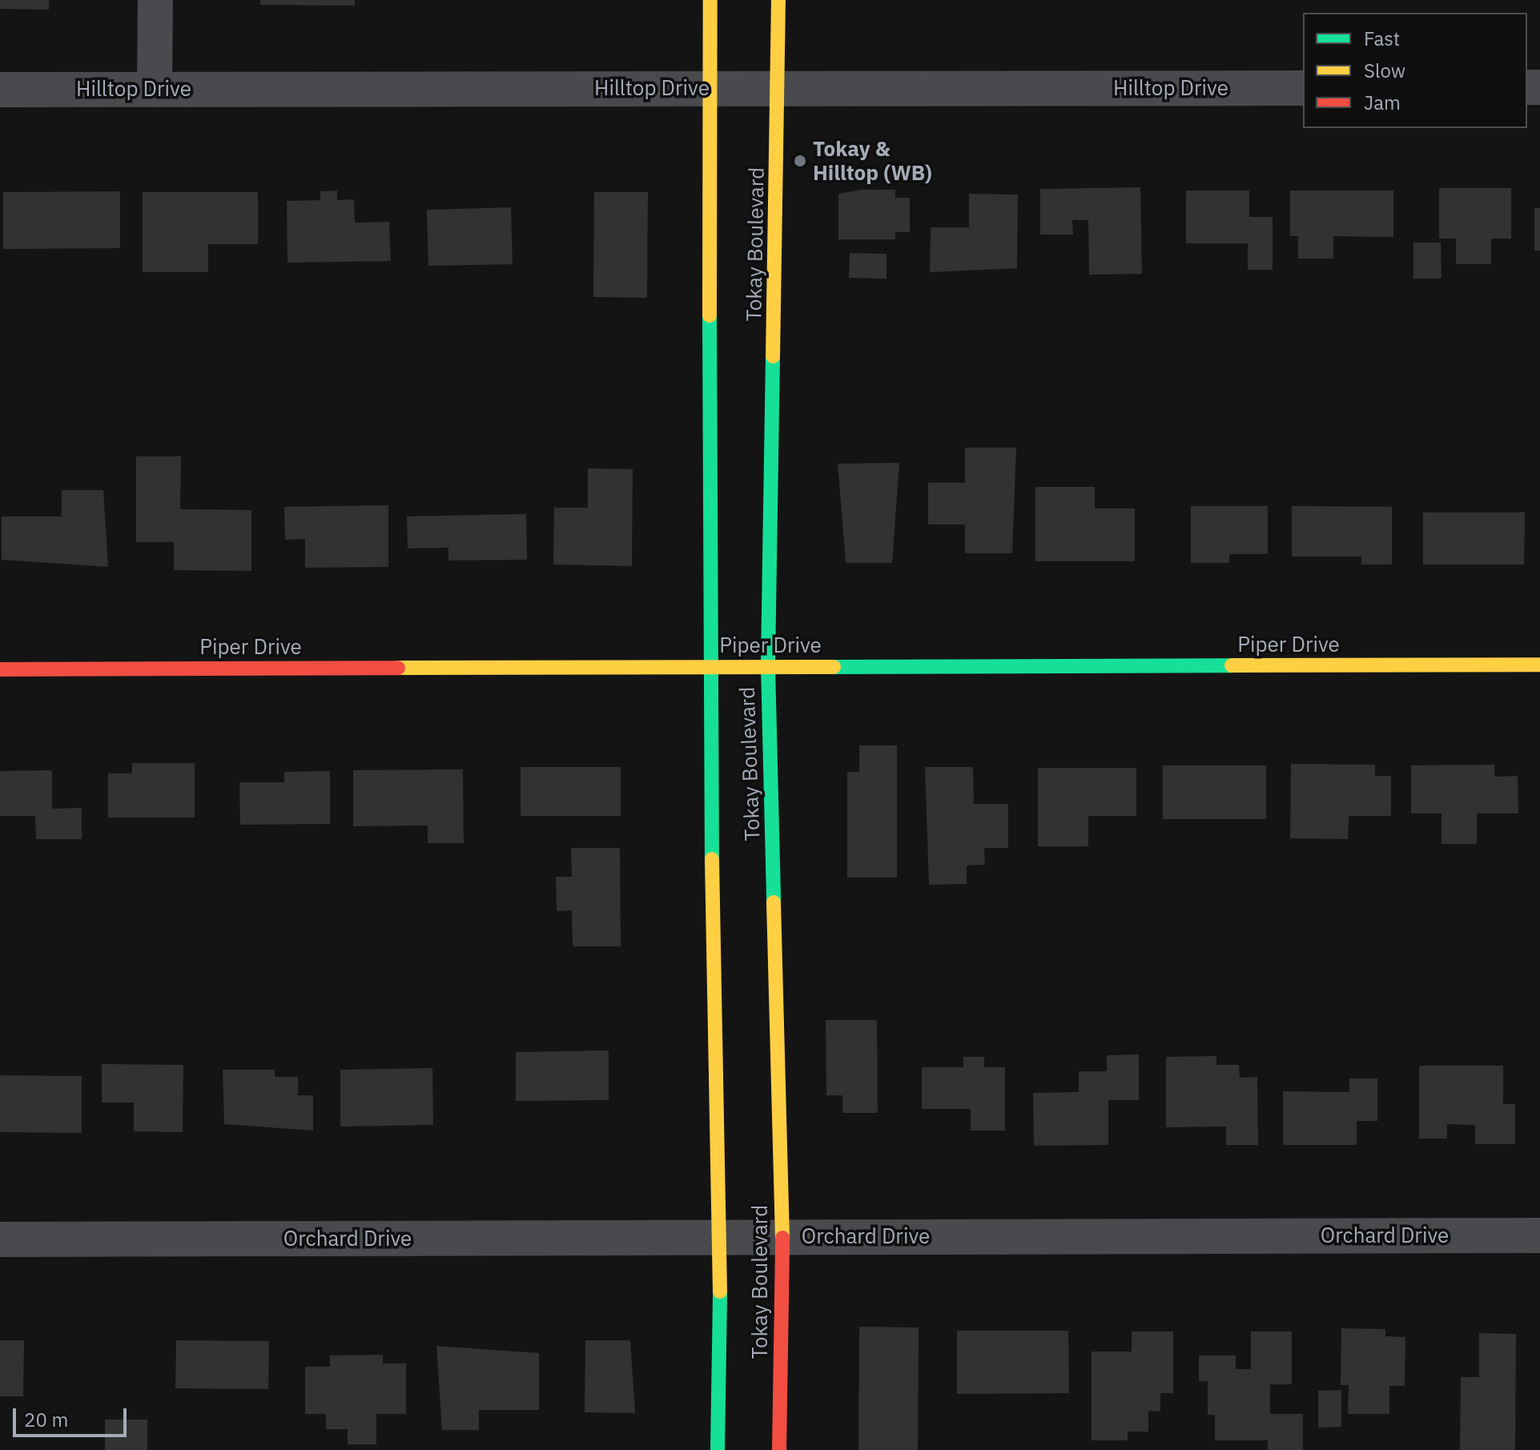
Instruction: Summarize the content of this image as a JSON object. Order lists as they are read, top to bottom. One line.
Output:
{"streets":{"street":["Hilltop Drive","Tokay Boulevard","Piper Drive","Orchard Drive"]},"crossings":[["Hilltop Drive","Tokay Boulevard"],["Tokay Boulevard","Piper Drive"],["Tokay Boulevard","Orchard Drive"]],"places":["Tokay & Hilltop (WB)"],"legend":["Fast","Slow","Jam"],"scale_bar":"20 m"}
